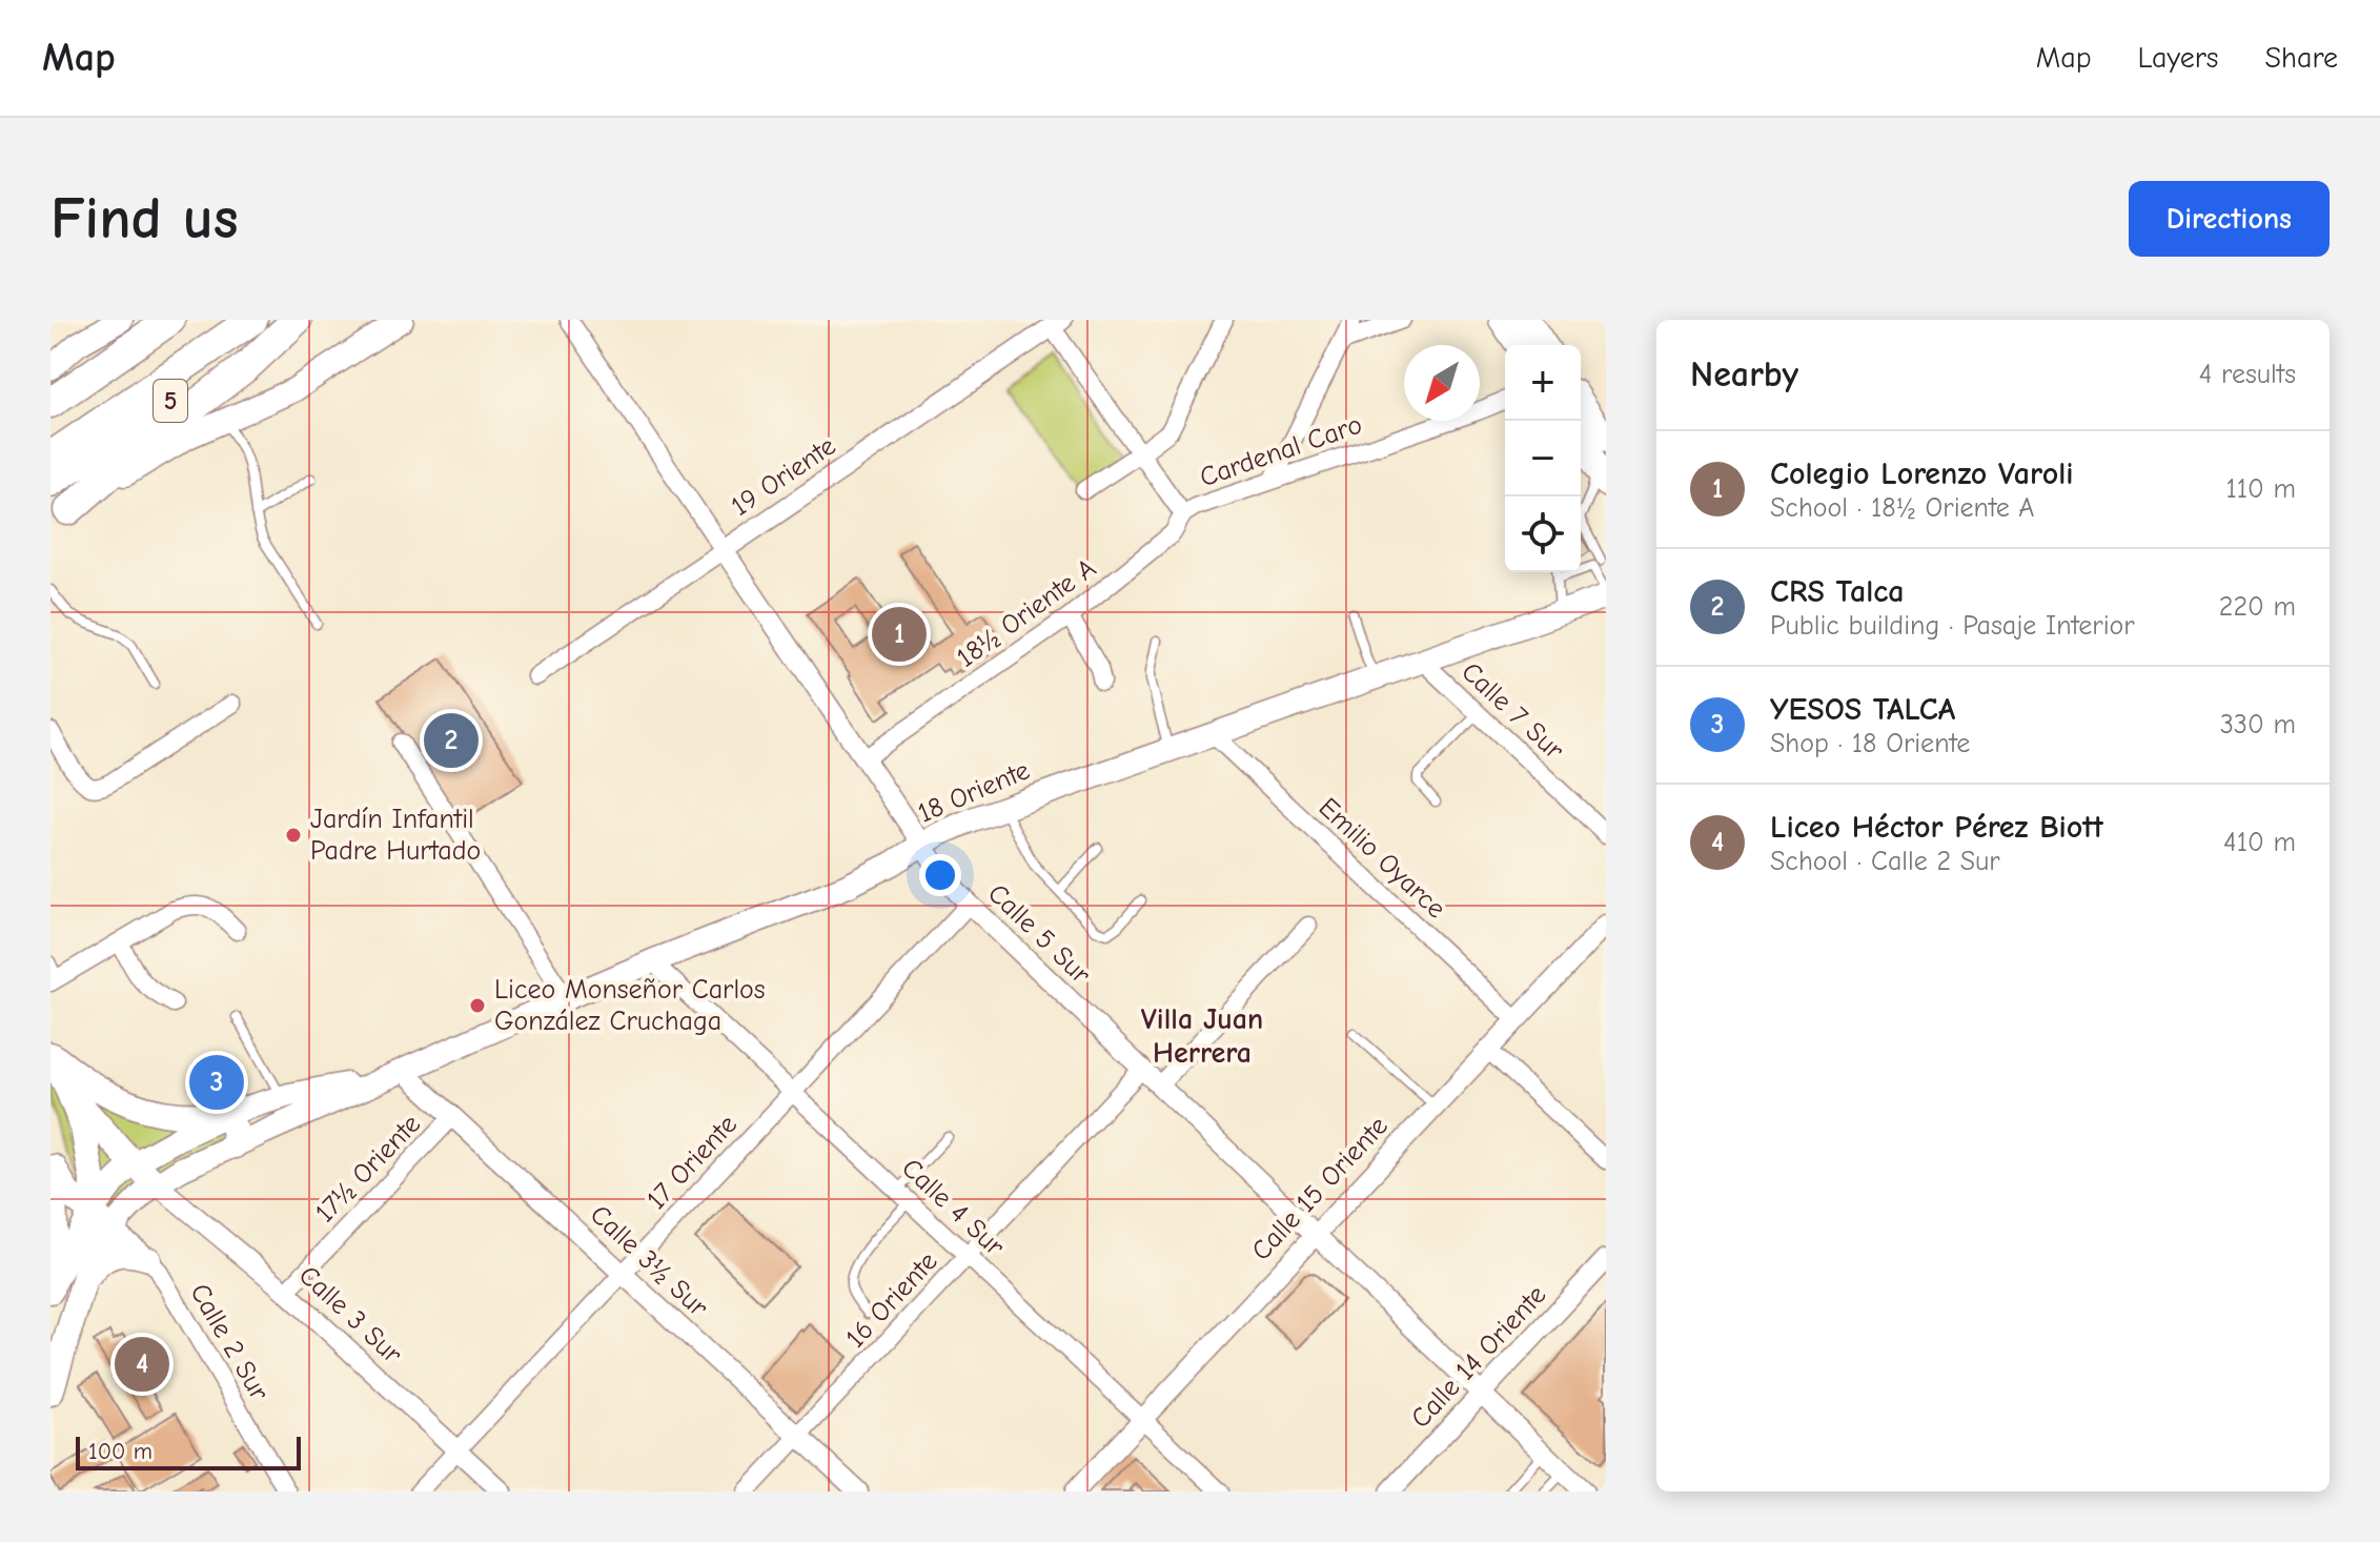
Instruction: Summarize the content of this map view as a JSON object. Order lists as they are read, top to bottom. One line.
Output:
{"streets":{"highway":["5"],"main road":["18 Oriente"],"street":["Cardenal Caro","19 Oriente","18½ Oriente A","Calle 7 Sur","Emilio Oyarce","Calle 5 Sur","17 Oriente","17½ Oriente","Calle 15 Oriente","Calle 4 Sur","Calle 3½ Sur","16 Oriente","Calle 3 Sur","Calle 2 Sur","Calle 14 Oriente"]},"crossings":[["Cardenal Caro","18½ Oriente A"],["19 Oriente","Calle 5 Sur"],["18½ Oriente A","Calle 5 Sur"],["Calle 7 Sur","18 Oriente"],["18 Oriente","Emilio Oyarce"],["18 Oriente","Calle 5 Sur"],["18 Oriente","Calle 4 Sur"],["18 Oriente","Calle 3½ Sur"],["18 Oriente","Calle 3 Sur"],["18 Oriente","Calle 2 Sur"],["Emilio Oyarce","Calle 15 Oriente"],["Calle 5 Sur","17 Oriente"],["Calle 5 Sur","Calle 15 Oriente"],["Calle 5 Sur","16 Oriente"],["Calle 5 Sur","Calle 14 Oriente"],["17 Oriente","Calle 4 Sur"],["17 Oriente","Calle 3½ Sur"],["17 Oriente","Calle 3 Sur"],["17½ Oriente","Calle 3½ Sur"],["17½ Oriente","Calle 3 Sur"],["Calle 15 Oriente","Calle 4 Sur"],["Calle 4 Sur","16 Oriente"],["Calle 3½ Sur","16 Oriente"]],"districts":["Villa Juan Herrera"],"places":["Jardín Infantil Padre Hurtado","Liceo Monseñor Carlos González Cruchaga"],"scale_bar":"100 m","north":"bottom left","page":{"header":"Map","nav":["Map","Layers","Share"],"buttons":"Directions","title":"Find us","heading":["Nearby","4 results"],"map_buttons":["+","−"],"list":[{"mark":"1","name":"Colegio Lorenzo Varoli","note":"School · 18½ Oriente A","value":"110 m"},{"mark":"2","name":"CRS Talca","note":"Public building · Pasaje Interior","value":"220 m"},{"mark":"3","name":"YESOS TALCA","note":"Shop · 18 Oriente","value":"330 m"},{"mark":"4","name":"Liceo Héctor Pérez Biott","note":"School · Calle 2 Sur","value":"410 m"}],"pins":["1","2","3","4"],"scale":"100 m"}}
